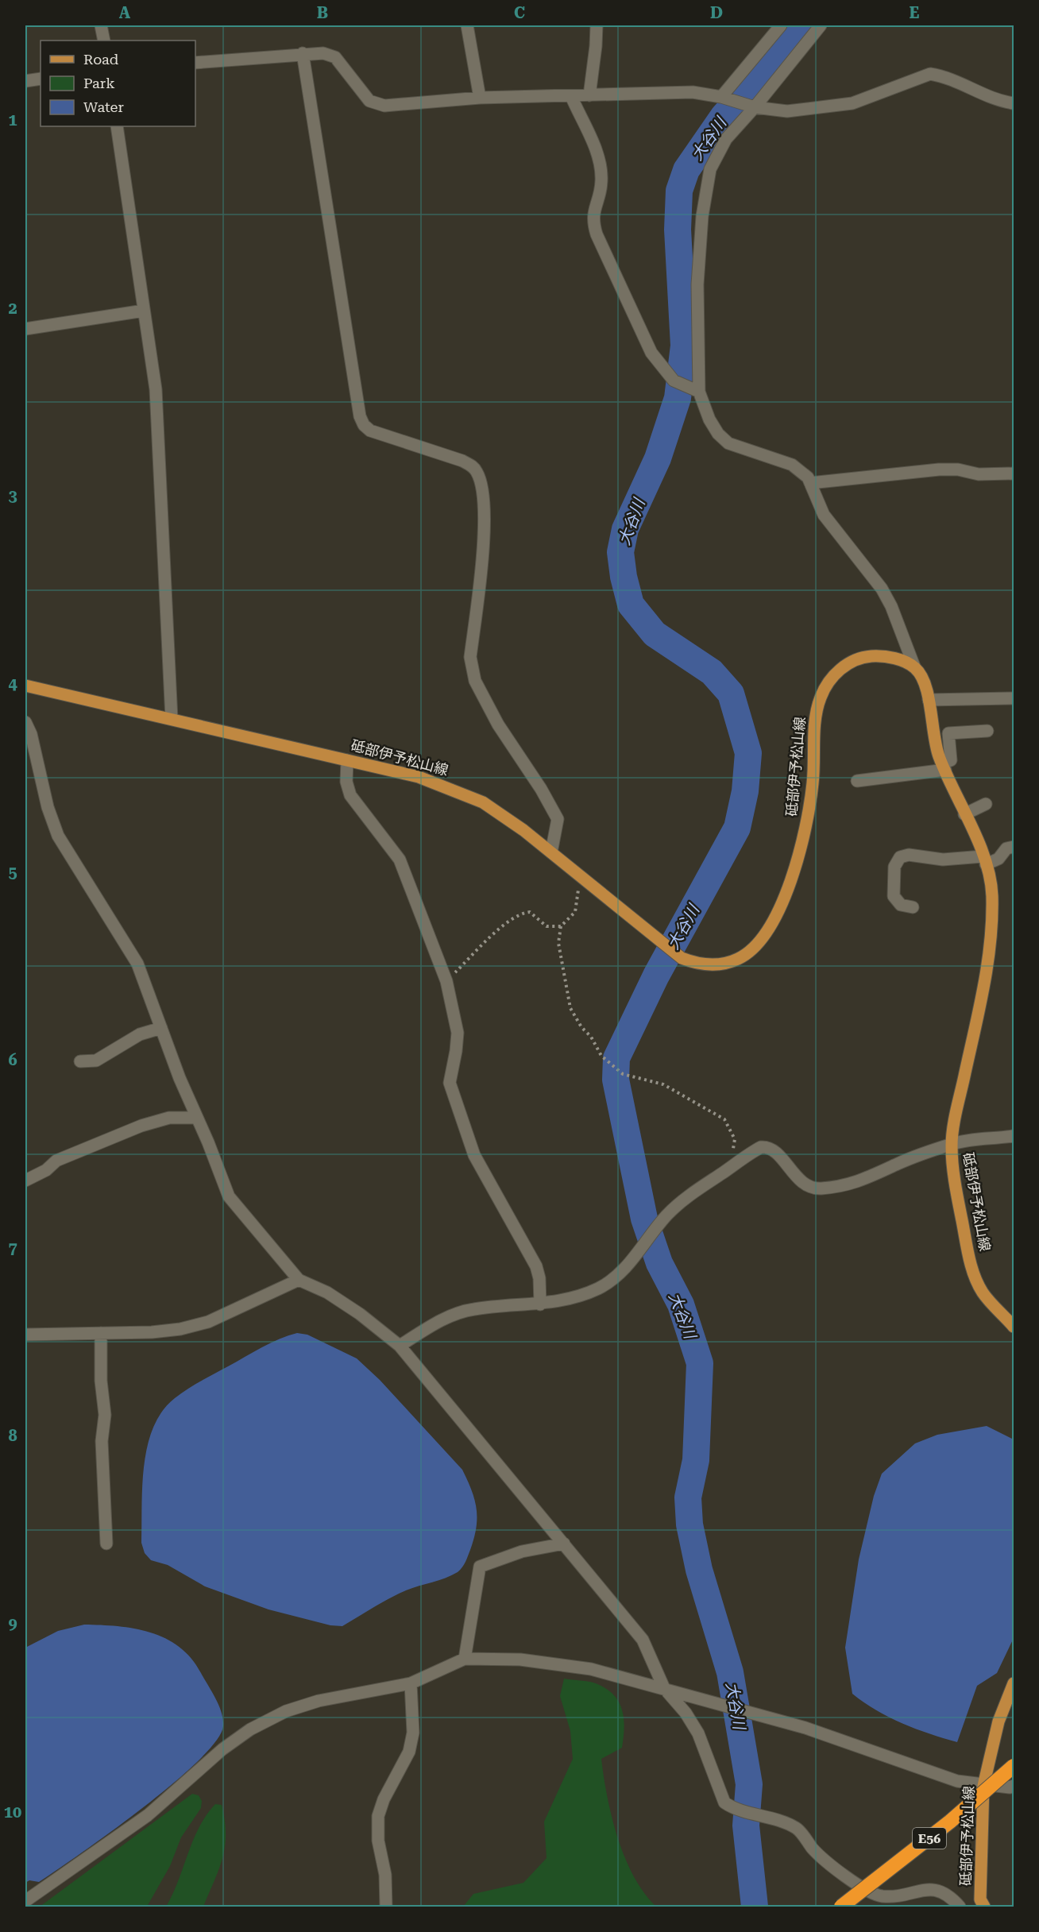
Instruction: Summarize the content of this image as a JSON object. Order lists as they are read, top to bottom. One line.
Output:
{"streets":{"highway":["E56"],"main road":["砥部伊予松山線"]},"water":["大谷川"],"legend":["Road","Park","Water"],"grid":{"columns":["A","B","C","D","E"],"rows":["1","2","3","4","5","6","7","8","9","10"]}}
